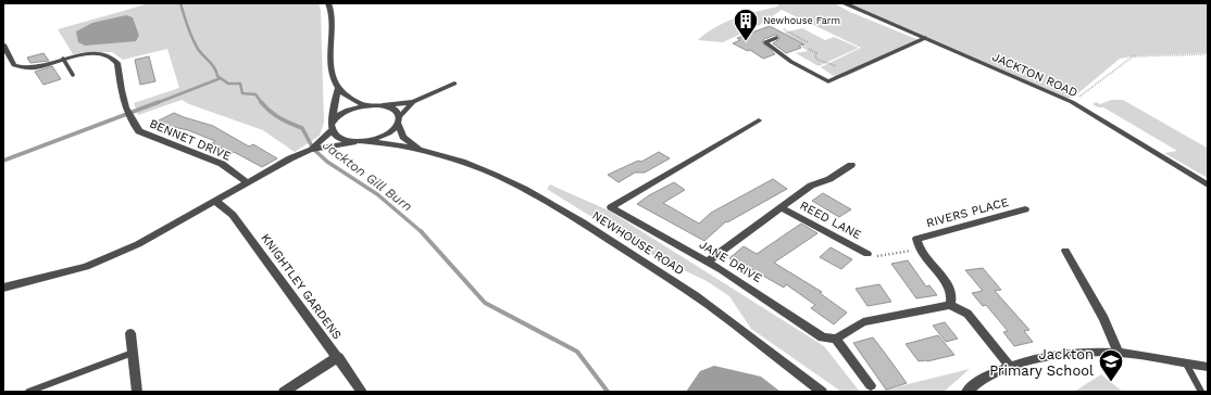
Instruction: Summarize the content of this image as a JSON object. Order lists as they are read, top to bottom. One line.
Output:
{"streets":{"street":["JACKTON ROAD","BENNET DRIVE","RIVERS PLACE","REED LANE","NEWHOUSE ROAD","JANE DRIVE","KNIGHTLEY GARDENS"]},"crossings":[["REED LANE","JANE DRIVE"]],"water":["Jackton Gill Burn"],"places":{"building":["Newhouse Farm"],"school or university":["Jackton Primary School"]}}
